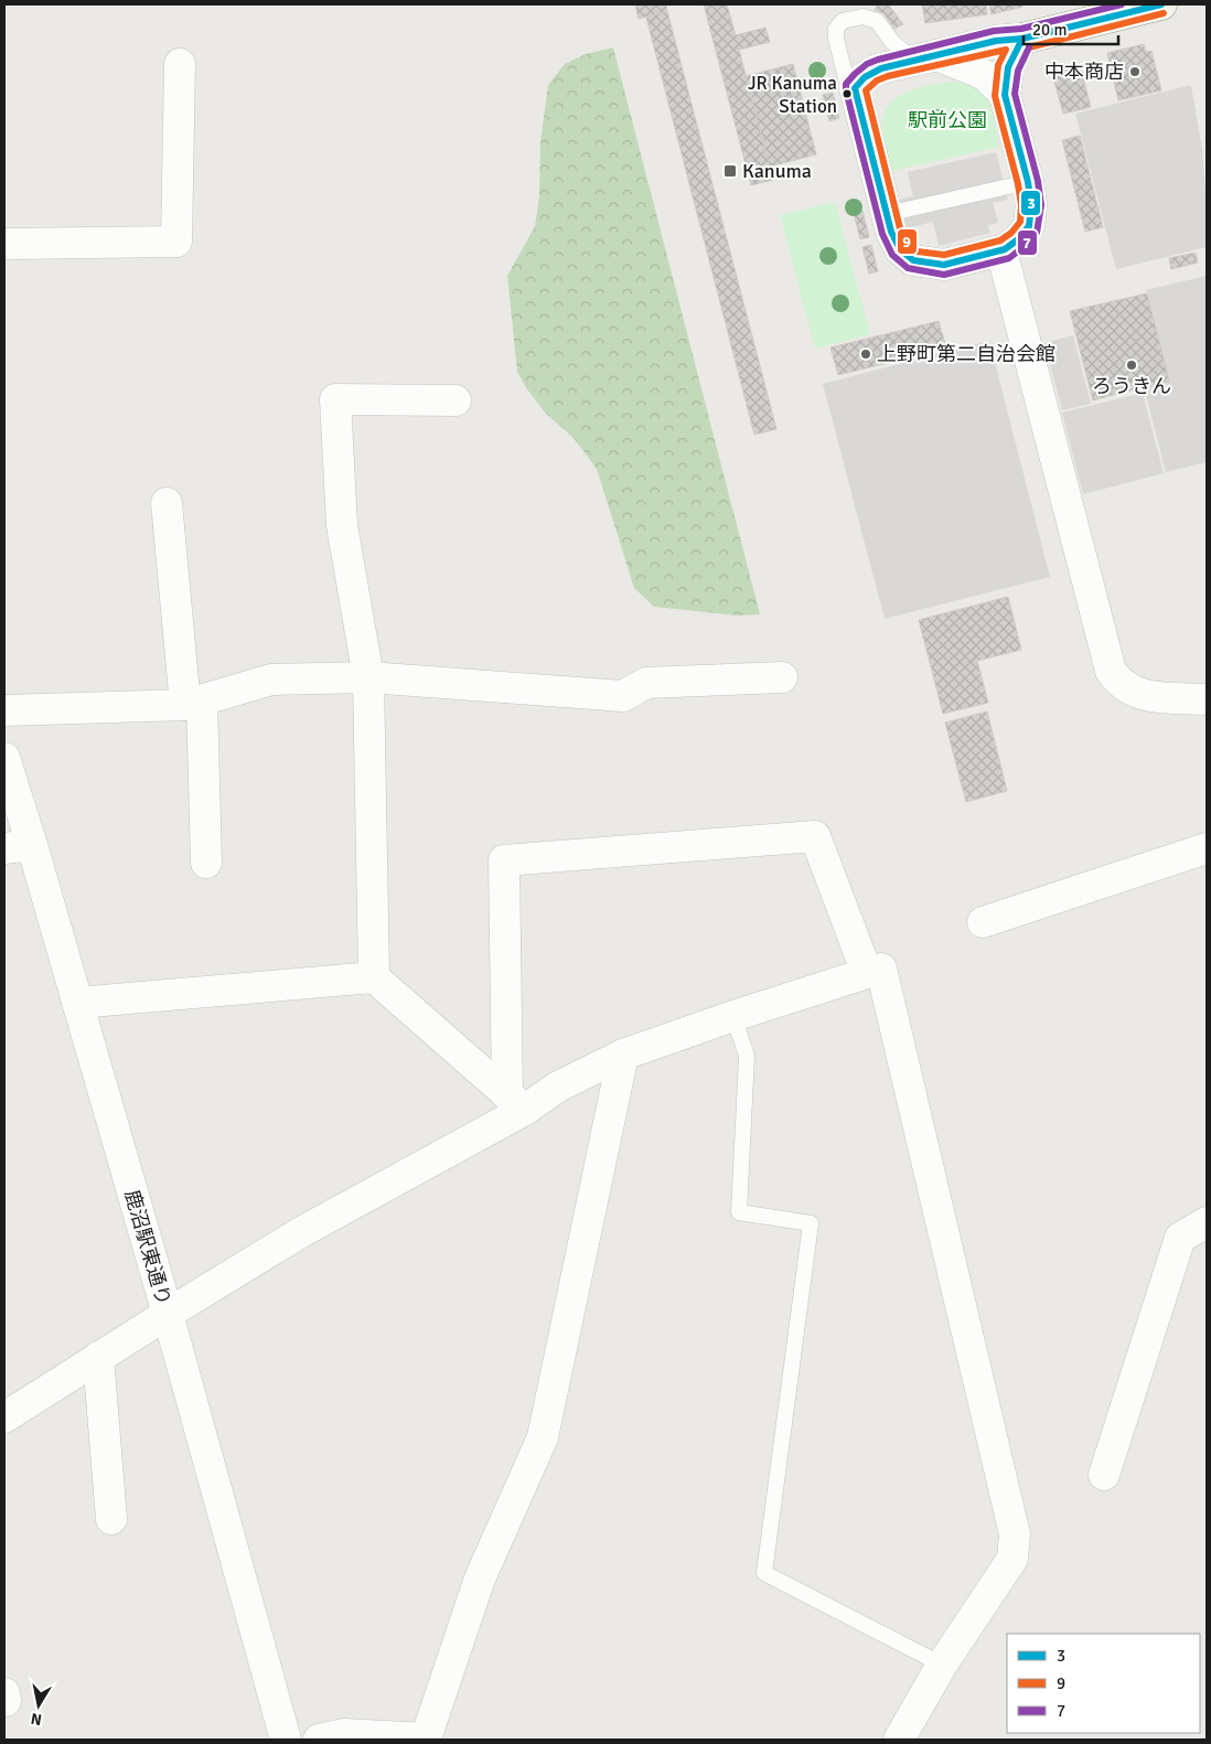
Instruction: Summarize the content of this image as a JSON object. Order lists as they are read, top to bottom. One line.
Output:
{"streets":{"street":["鹿沼駅東通り"]},"parks":["駅前公園"],"places":{"other":["中本商店","JR Kanuma Station","上野町第二自治会館","ろうきん"],"transit":["Kanuma"]},"lines":["transit line 3","transit line 7","transit line 9"],"legend":["3","9","7"],"scale_bar":"20 m","north":"bottom"}
